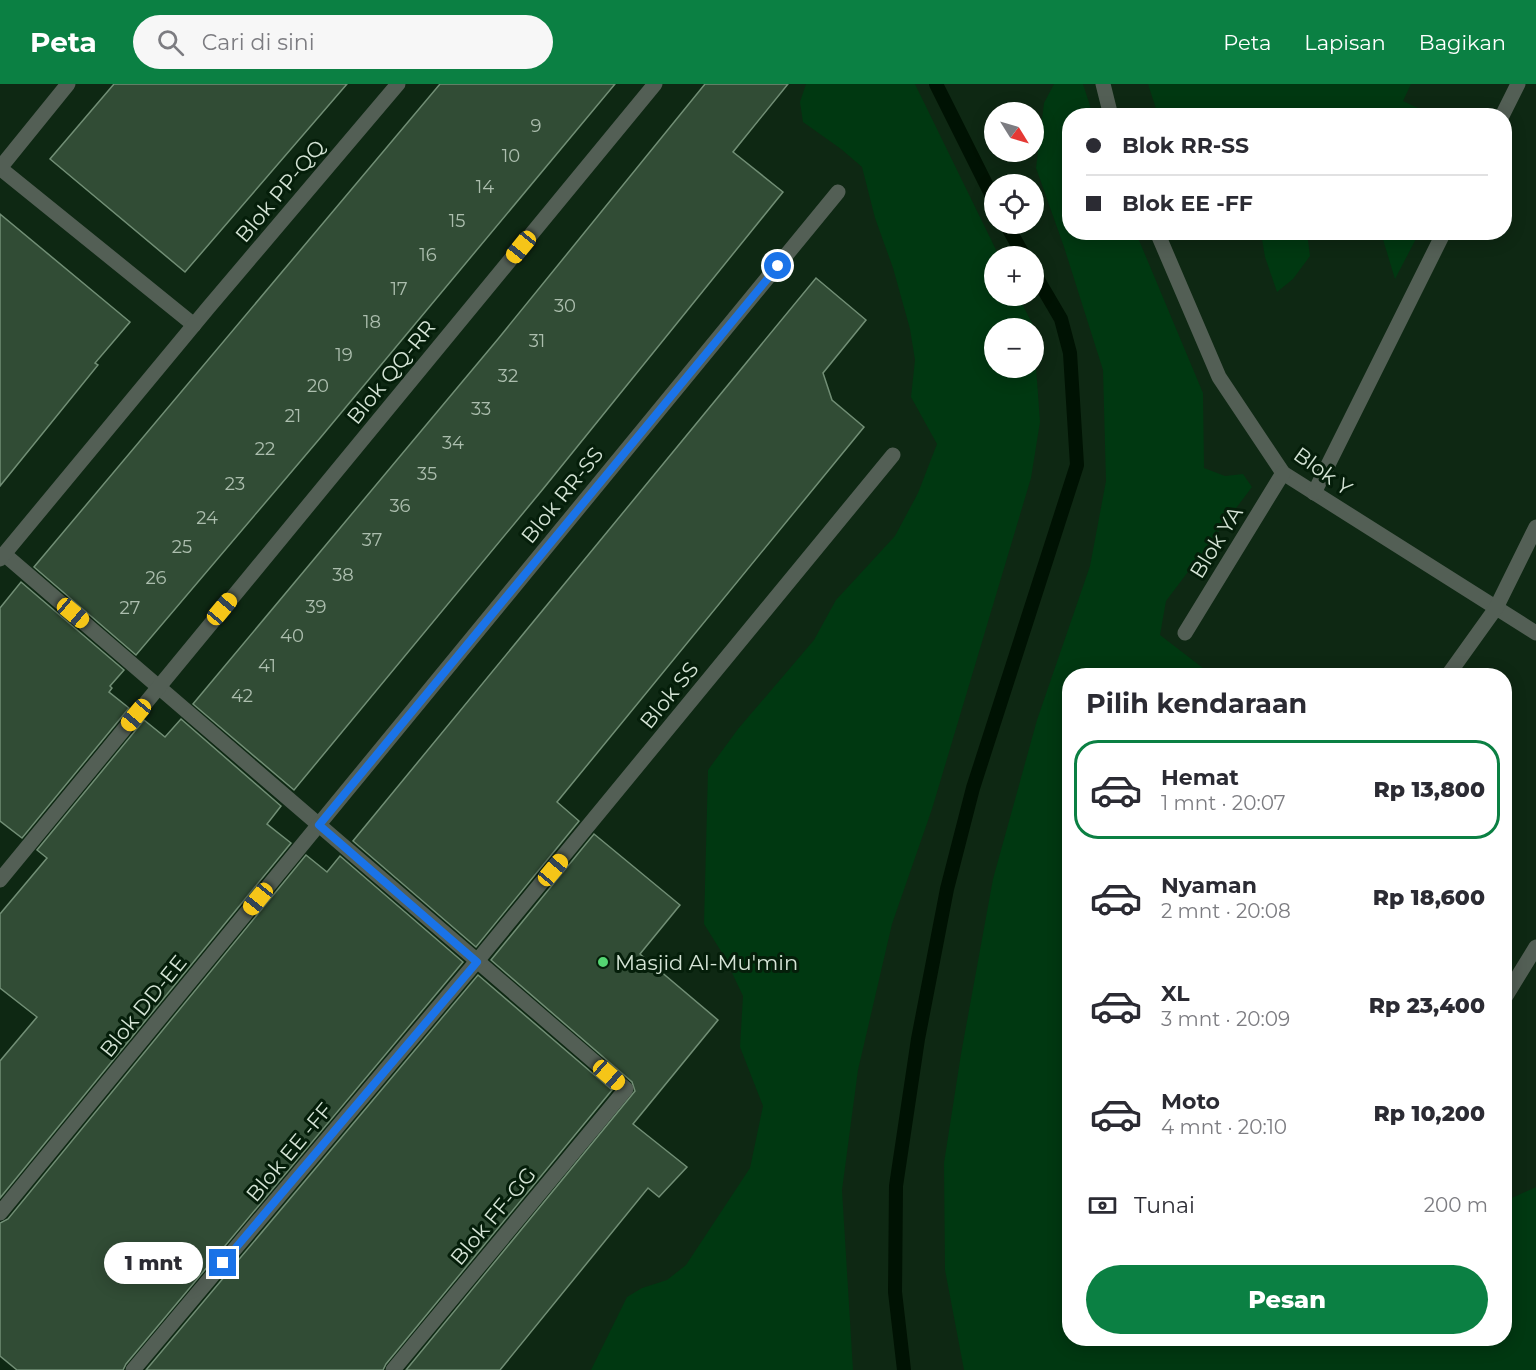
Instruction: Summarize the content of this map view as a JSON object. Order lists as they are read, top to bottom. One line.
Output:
{"streets":{"street":["Blok PP-QQ","Blok QQ-RR","Blok Y","Blok RR-SS","Blok YA","Blok SS","Blok DD-EE","Blok EE -FF","Blok FF-GG"]},"crossings":[["Blok Y","Blok YA"],["Blok RR-SS","Blok DD-EE"],["Blok SS","Blok EE -FF"],["Blok SS","Blok FF-GG"],["Blok EE -FF","Blok FF-GG"]],"places":["Masjid Al-Mu'min"],"house_numbers":["9","10","14","15","16","17","30","18","31","19","32","20","33","21","34","22","35","23","36","24","37","25","38","26","39","27","40","41","42"],"north":"bottom right","page":{"header":"Peta","search":"Cari di sini","nav":["Peta","Lapisan","Bagikan"],"map_buttons":["+","−"],"banner":["Blok RR-SS","Blok EE -FF"],"heading":"Pilih kendaraan","list":[{"name":"Hemat","note":"1 mnt · 20:07","value":"Rp 13,800"},{"name":"Nyaman","note":"2 mnt · 20:08","value":"Rp 18,600"},{"name":"XL","note":"3 mnt · 20:09","value":"Rp 23,400"},{"name":"Moto","note":"4 mnt · 20:10","value":"Rp 10,200"}],"pay":["Tunai","200 m"],"bubble":"1 mnt","buttons":"Pesan"}}
